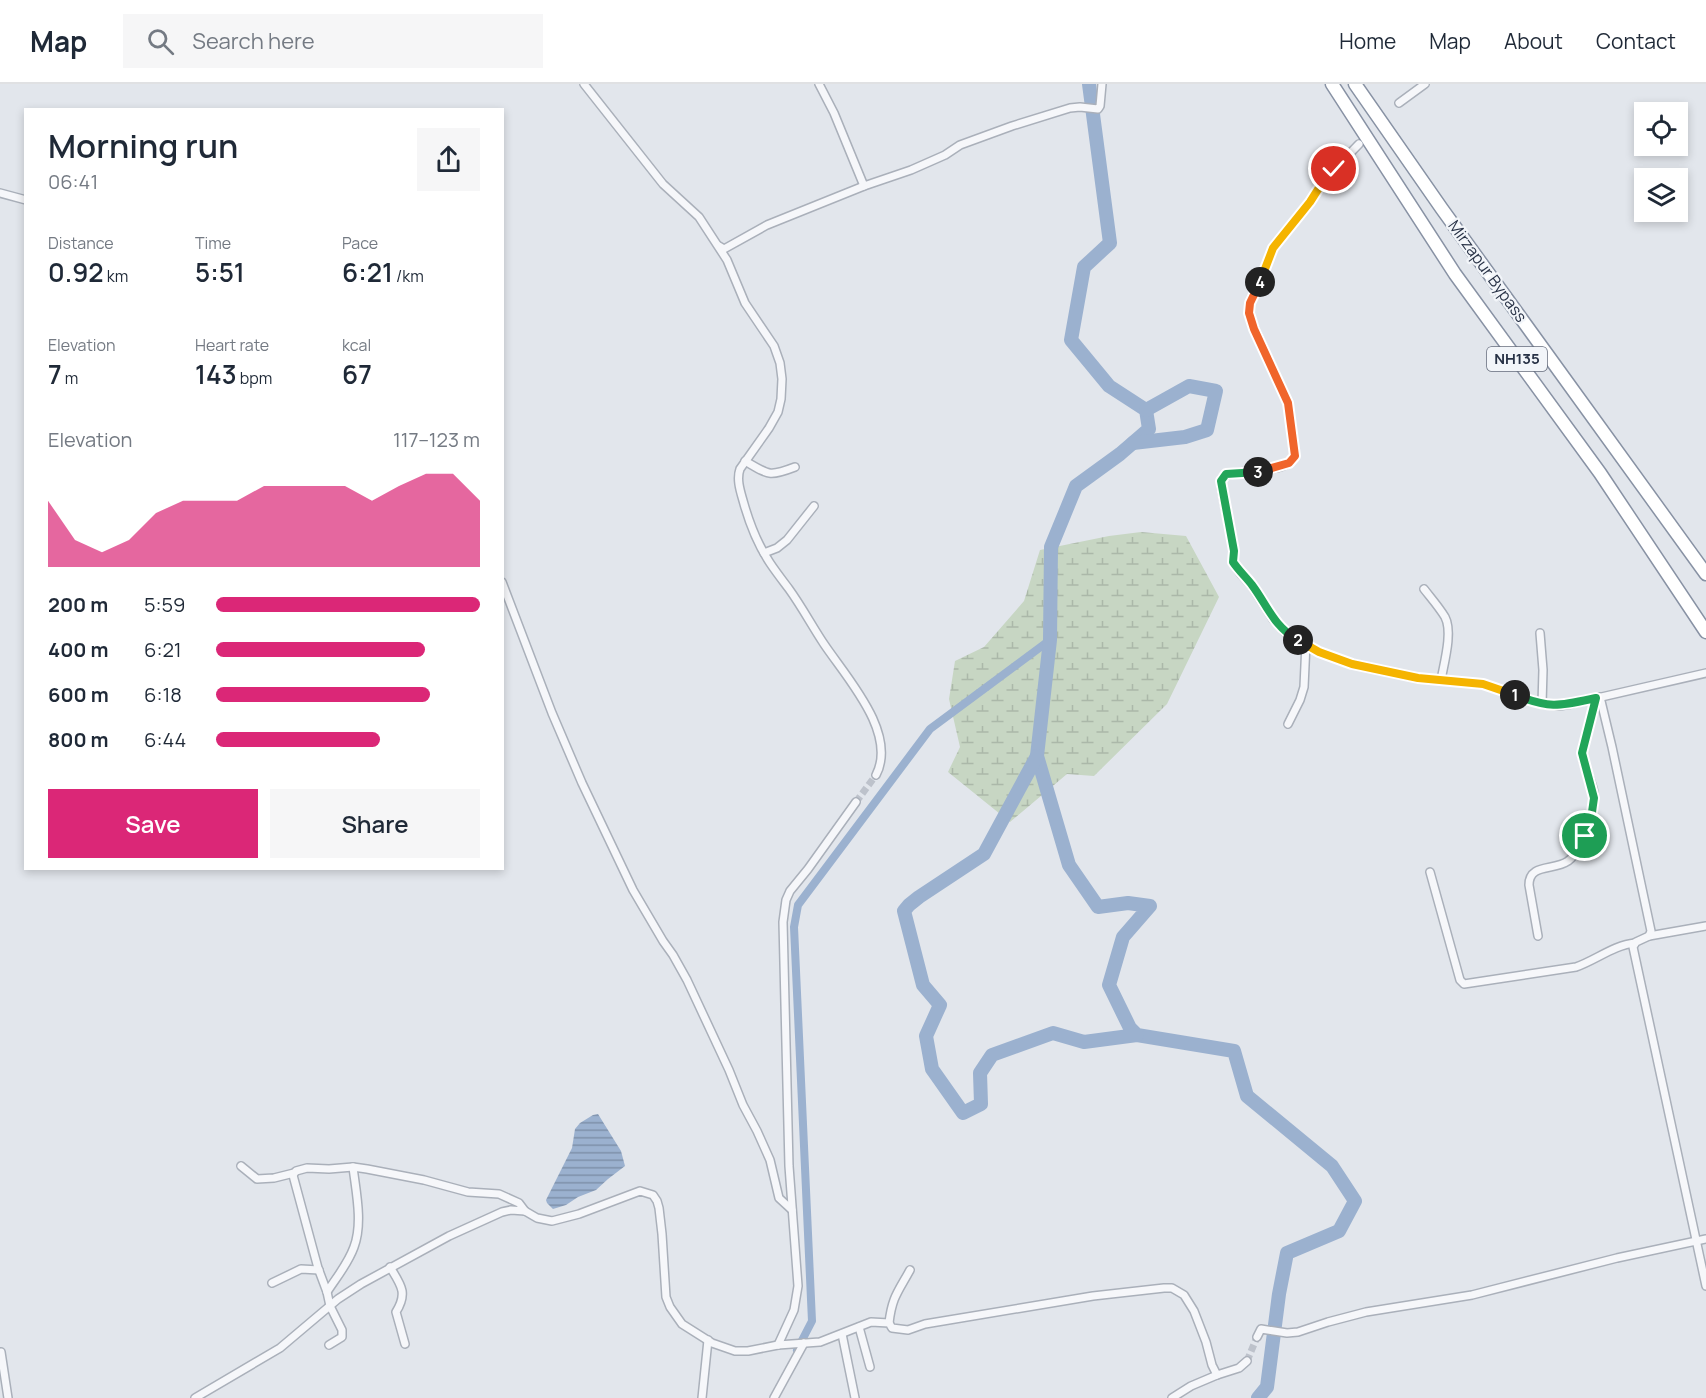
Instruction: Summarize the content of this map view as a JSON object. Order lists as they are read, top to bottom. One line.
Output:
{"streets":{"highway":["Mirzapur Bypass","NH135"]},"page":{"header":"Map","search":"Search here","nav":["Home","Map","About","Contact"],"heading":["Morning run","06:41"],"stats":[["Distance","0.92 km"],["Time","5:51"],["Pace","6:21 /km"],["Elevation","7 m"],["Heart rate","143 bpm"],["kcal","67"]],"pins":["4","3","2","1"],"chart":["Elevation","117–123 m"],"list":[{"name":"200 m","note":"5:59"},{"name":"400 m","note":"6:21"},{"name":"600 m","note":"6:18"},{"name":"800 m","note":"6:44"}],"buttons":["Save","Share"]}}
